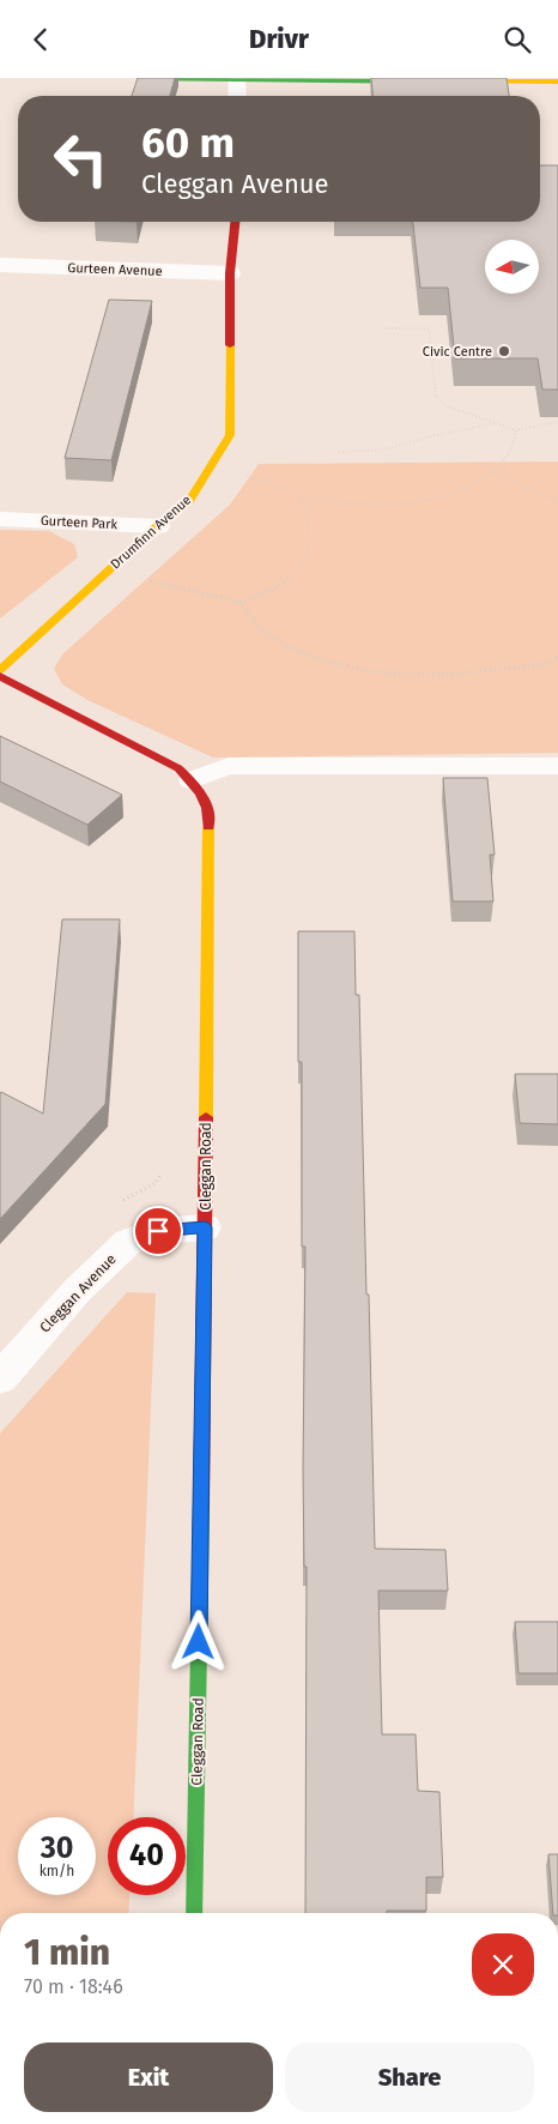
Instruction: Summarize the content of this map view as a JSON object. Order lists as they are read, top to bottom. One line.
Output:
{"streets":{"street":["Gurteen Avenue","Gurteen Park","Drumfinn Avenue","Cleggan Road","Cleggan Avenue"]},"crossings":[["Gurteen Avenue","Drumfinn Avenue"],["Gurteen Park","Drumfinn Avenue"],["Cleggan Road","Cleggan Avenue"]],"places":["Civic Centre"],"north":"left","page":{"header":"Drivr","turn":["60 m","Cleggan Avenue"],"speed":"30 km/h","limit":"40","heading":["1 min","70 m · 18:46"],"buttons":["Exit","Share"]}}
